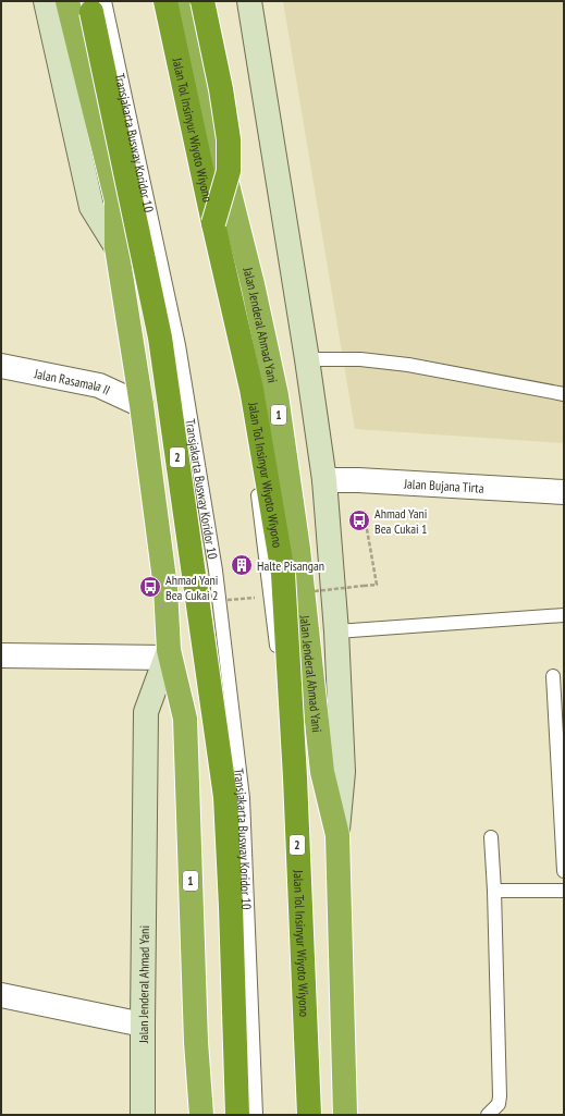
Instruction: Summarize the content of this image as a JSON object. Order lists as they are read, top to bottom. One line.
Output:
{"streets":{"highway":["Jalan Tol Insinyur Wiyoto Wiyono","Jalan Jenderal Ahmad Yani","1","2"],"street":["Jalan Rasamala II","Jalan Bujana Tirta"],"lane":["Transjakarta Busway Koridor 10"]},"crossings":[["Jalan Jenderal Ahmad Yani","Jalan Rasamala II"],["Jalan Jenderal Ahmad Yani","Jalan Bujana Tirta"]],"places":{"bus stop":["Ahmad Yani Bea Cukai 1","Ahmad Yani Bea Cukai 2"],"building":["Halte Pisangan"]}}
